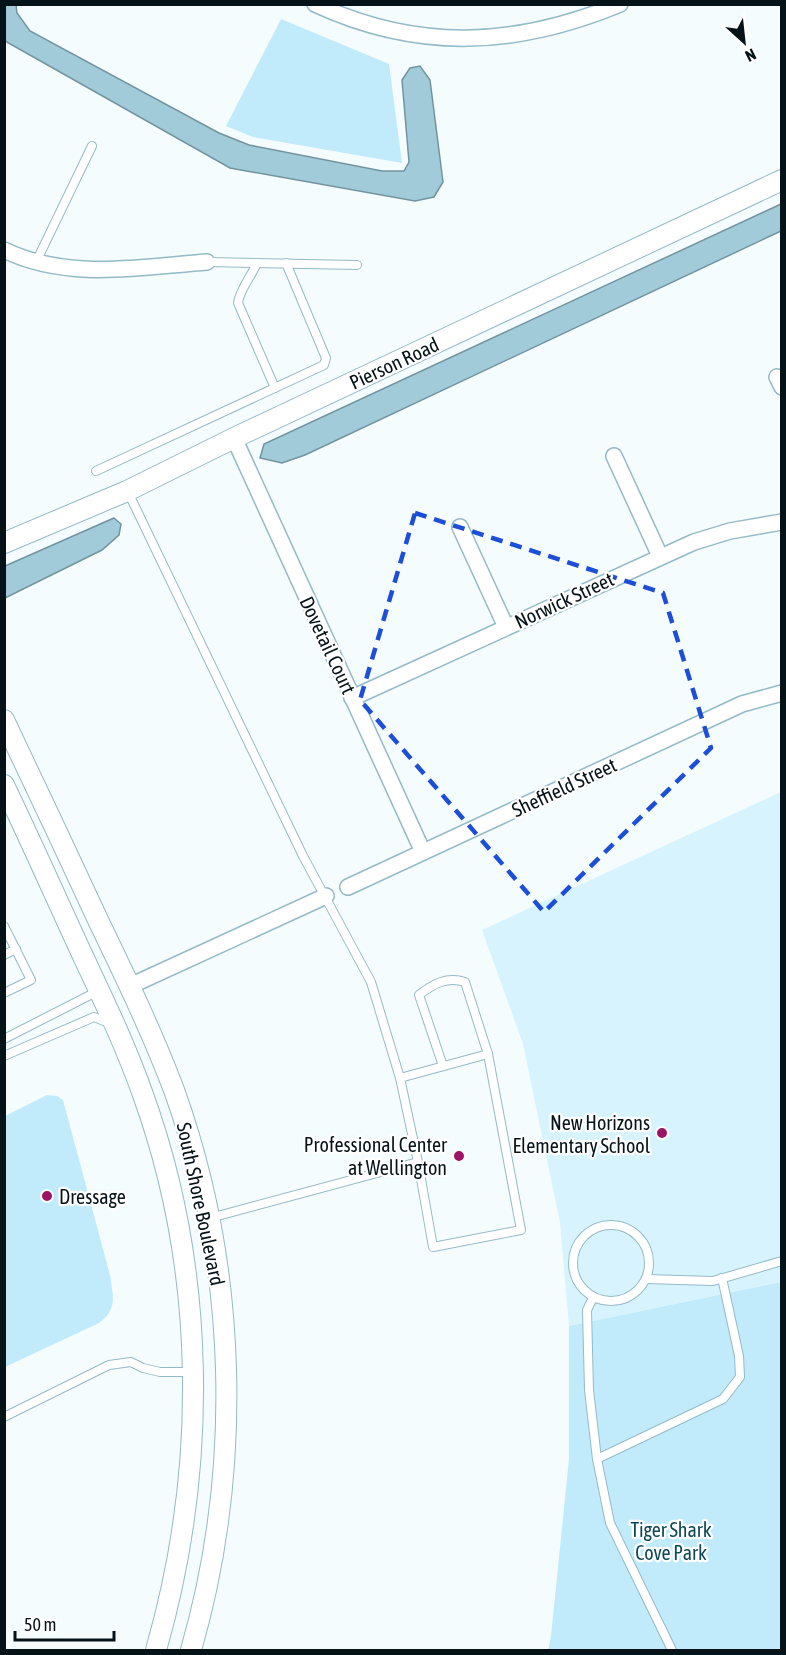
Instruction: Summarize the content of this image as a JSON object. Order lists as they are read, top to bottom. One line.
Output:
{"streets":{"street":["Pierson Road","Norwick Street","Dovetail Court","Sheffield Street","South Shore Boulevard"]},"crossings":[["Pierson Road","Dovetail Court"],["Norwick Street","Dovetail Court"],["Dovetail Court","Sheffield Street"]],"parks":["Tiger Shark Cove Park"],"places":["New Horizons Elementary School","Professional Center at Wellington","Dressage"],"scale_bar":"50 m","north":"bottom right"}
